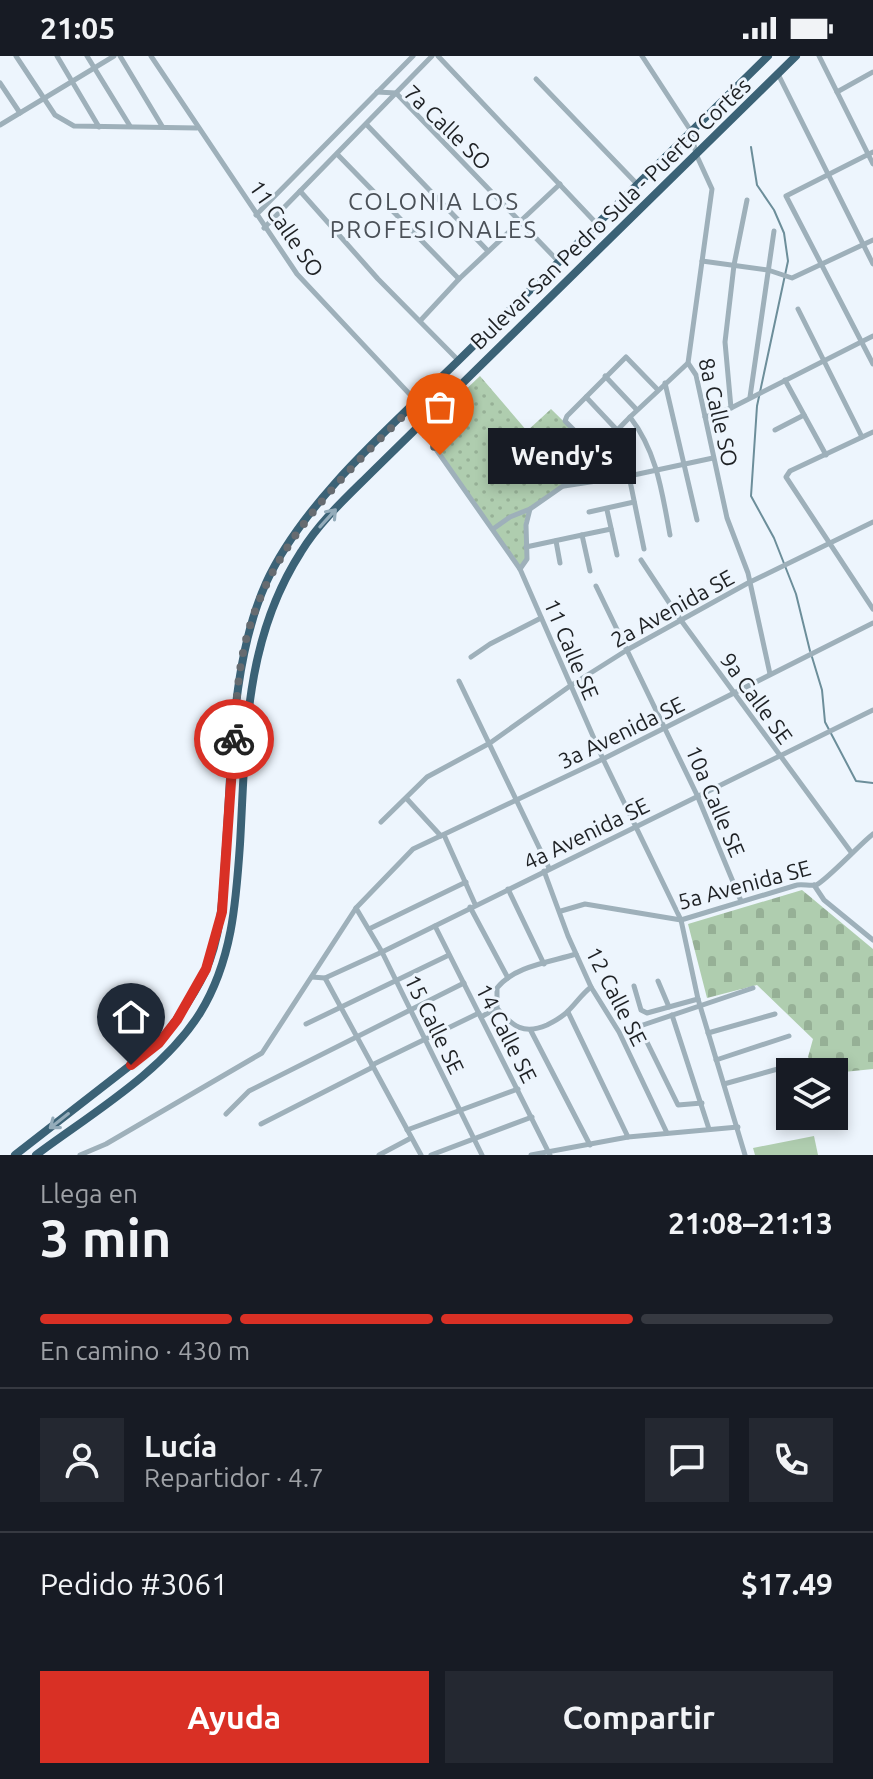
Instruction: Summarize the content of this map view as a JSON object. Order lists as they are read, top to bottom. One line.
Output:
{"streets":{"highway":["Bulevar San Pedro Sula - Puerto Cortés"],"street":["7a Calle SO","11 Calle SO","8a Calle SO","2a Avenida SE","11 Calle SE","9a Calle SE","3a Avenida SE","10a Calle SE","4a Avenida SE","5a Avenida SE","12 Calle SE","15 Calle SE","14 Calle SE"]},"crossings":[["7a Calle SO","Bulevar San Pedro Sula - Puerto Cortés"],["Bulevar San Pedro Sula - Puerto Cortés","11 Calle SO"],["Bulevar San Pedro Sula - Puerto Cortés","8a Calle SO"],["Bulevar San Pedro Sula - Puerto Cortés","11 Calle SE"],["8a Calle SO","2a Avenida SE"],["8a Calle SO","3a Avenida SE"],["2a Avenida SE","11 Calle SE"],["2a Avenida SE","9a Calle SE"],["2a Avenida SE","10a Calle SE"],["2a Avenida SE","12 Calle SE"],["11 Calle SE","3a Avenida SE"],["11 Calle SE","4a Avenida SE"],["11 Calle SE","5a Avenida SE"],["9a Calle SE","3a Avenida SE"],["9a Calle SE","4a Avenida SE"],["9a Calle SE","5a Avenida SE"],["3a Avenida SE","10a Calle SE"],["3a Avenida SE","12 Calle SE"],["3a Avenida SE","15 Calle SE"],["10a Calle SE","4a Avenida SE"],["10a Calle SE","5a Avenida SE"],["4a Avenida SE","12 Calle SE"],["4a Avenida SE","15 Calle SE"],["4a Avenida SE","14 Calle SE"],["5a Avenida SE","12 Calle SE"]],"districts":["COLONIA LOS PROFESIONALES"],"places":["Wendy's"],"page":{"status":"21:05","bubble":"Wendy's","heading":["3 min","Llega en","21:08–21:13"],"panel":["Lucía","Repartidor · 4.7","Pedido #3061","$17.49"],"bar":"En camino · 430 m","buttons":["Ayuda","Compartir"]}}
